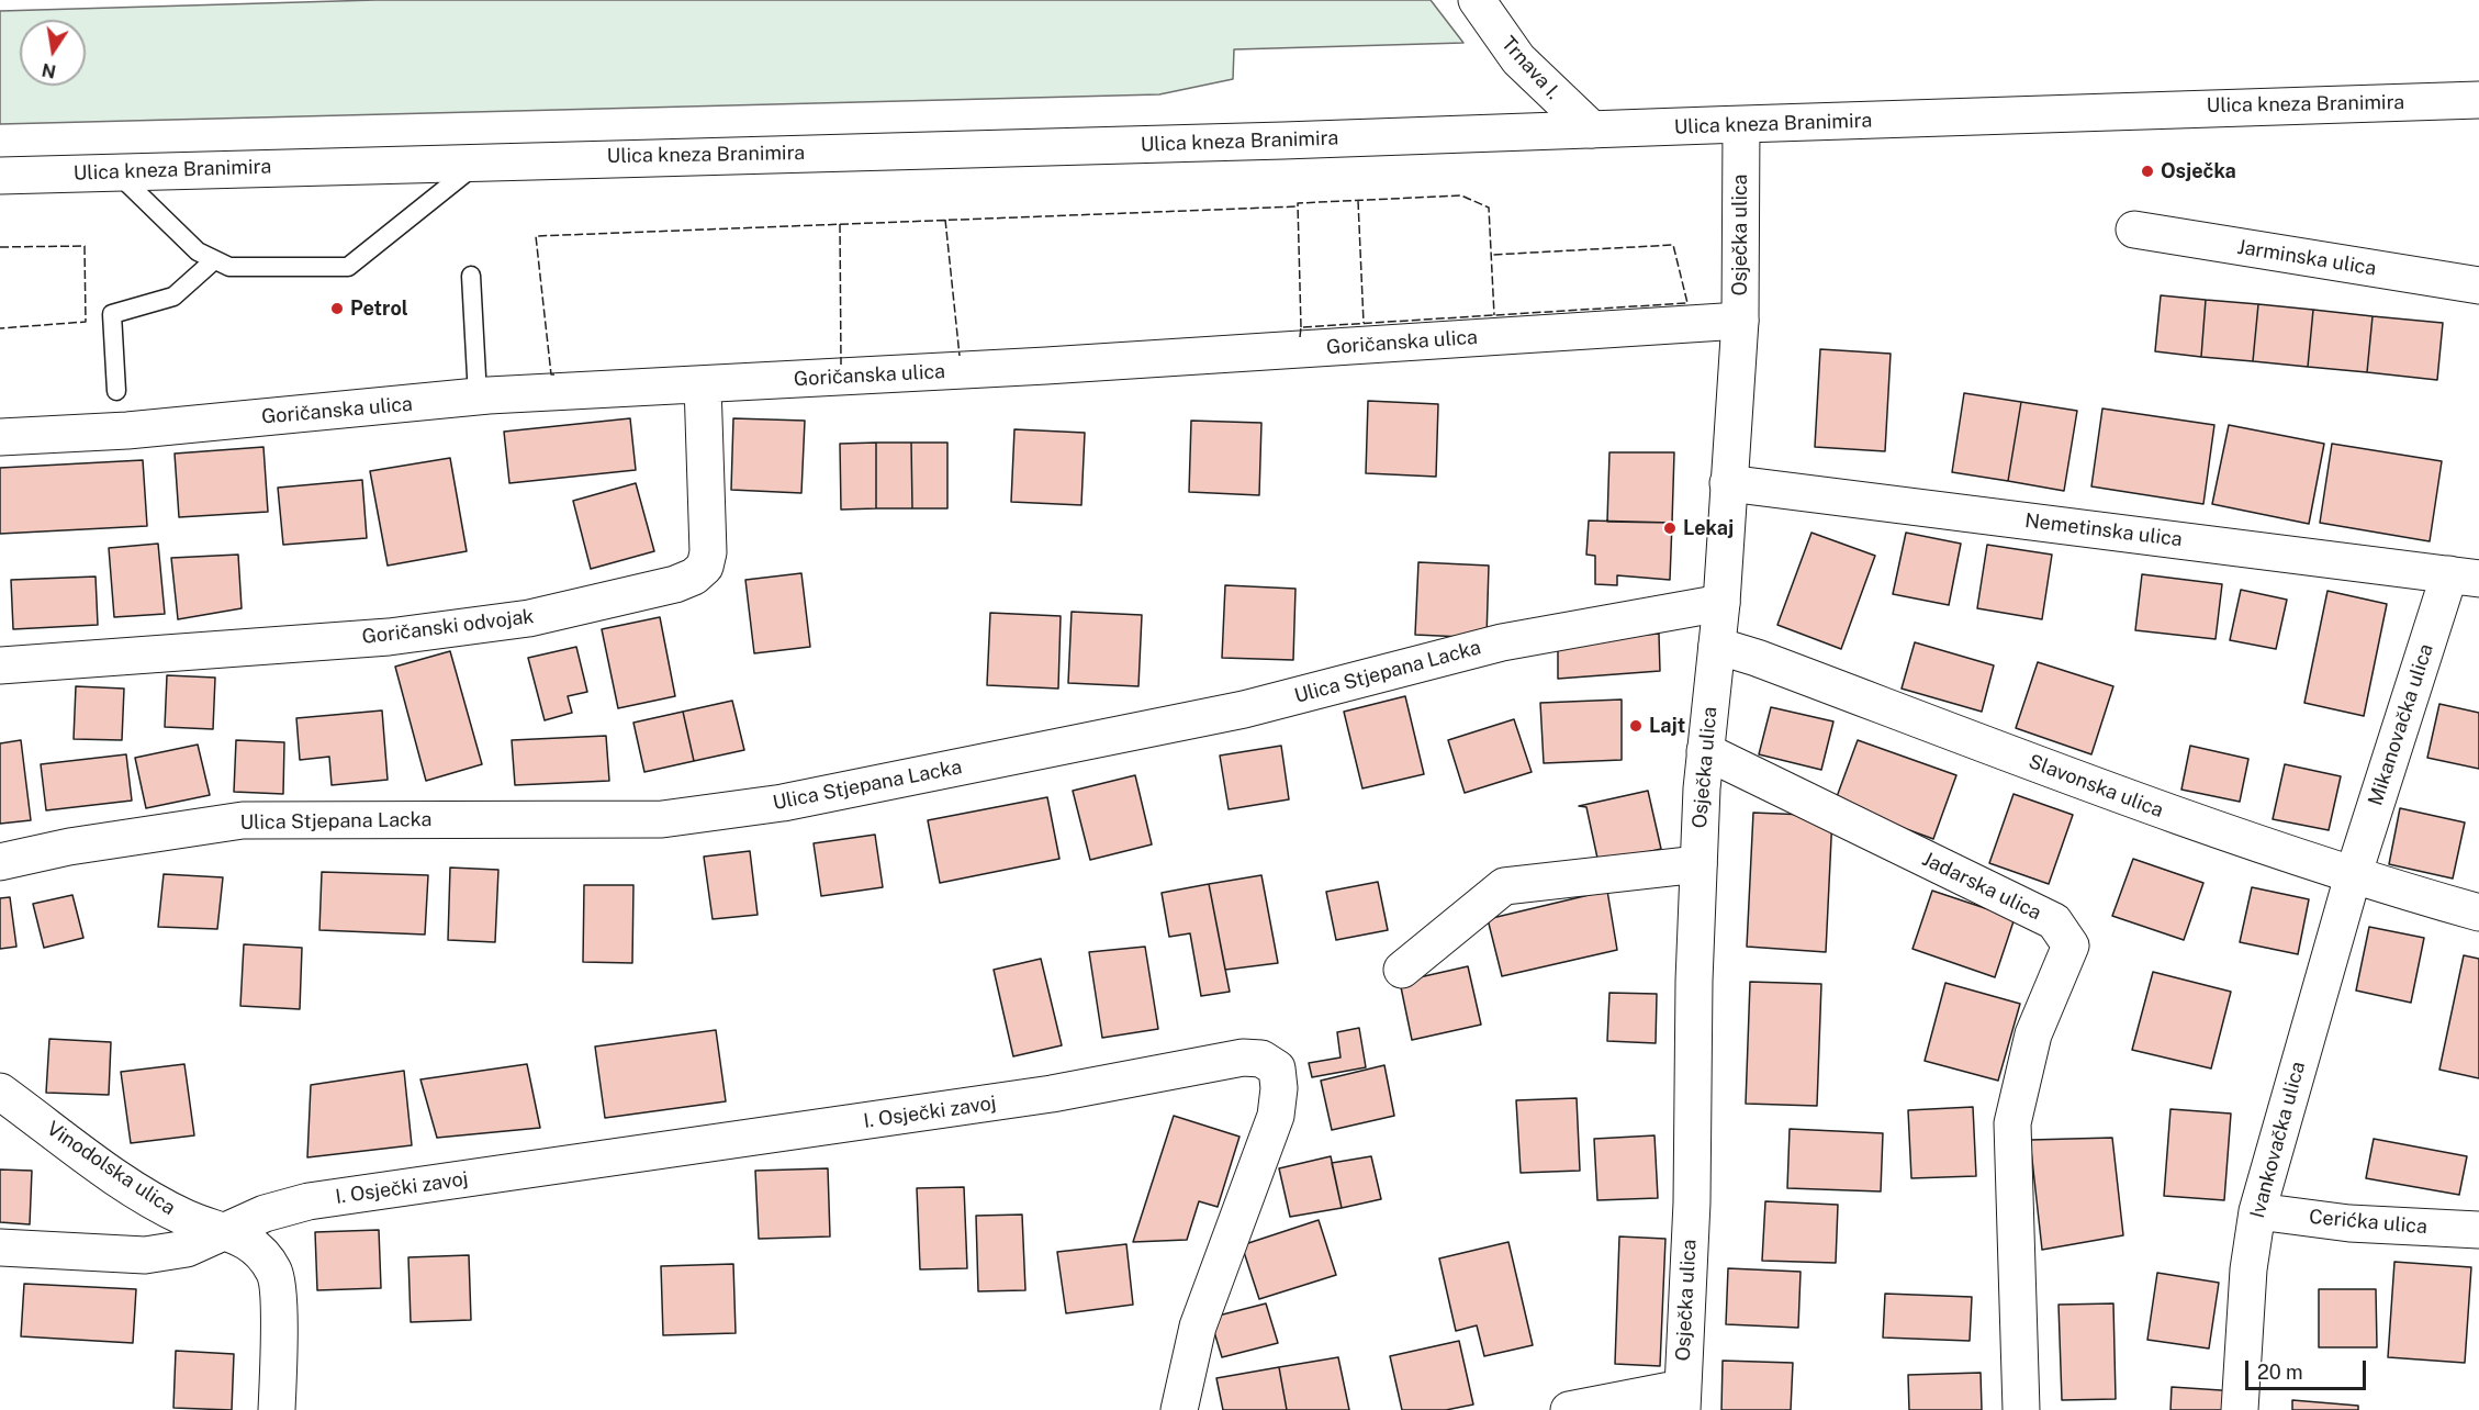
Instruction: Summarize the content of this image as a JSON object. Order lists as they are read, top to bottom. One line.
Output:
{"streets":{"street":["Trnava I.","Ulica kneza Branimira","Osječka ulica","Jarminska ulica","Goričanska ulica","Nemetinska ulica","Goričanski odvojak","Ulica Stjepana Lacka","Mikanovačka ulica","Slavonska ulica","Jadarska ulica","I. Osječki zavoj","Ivankovačka ulica","Vinodolska ulica","Cerićka ulica"]},"crossings":[["Trnava I.","Ulica kneza Branimira"],["Ulica kneza Branimira","Osječka ulica"],["Osječka ulica","Goričanska ulica"],["Osječka ulica","Nemetinska ulica"],["Osječka ulica","Ulica Stjepana Lacka"],["Osječka ulica","Slavonska ulica"],["Osječka ulica","Jadarska ulica"],["Goričanska ulica","Goričanski odvojak"],["Nemetinska ulica","Mikanovačka ulica"],["Mikanovačka ulica","Slavonska ulica"],["Mikanovačka ulica","Ivankovačka ulica"],["Slavonska ulica","Ivankovačka ulica"],["I. Osječki zavoj","Vinodolska ulica"],["Ivankovačka ulica","Cerićka ulica"]],"places":["Osječka","Petrol","Lekaj","Lajt"],"scale_bar":"20 m","north":"bottom"}
